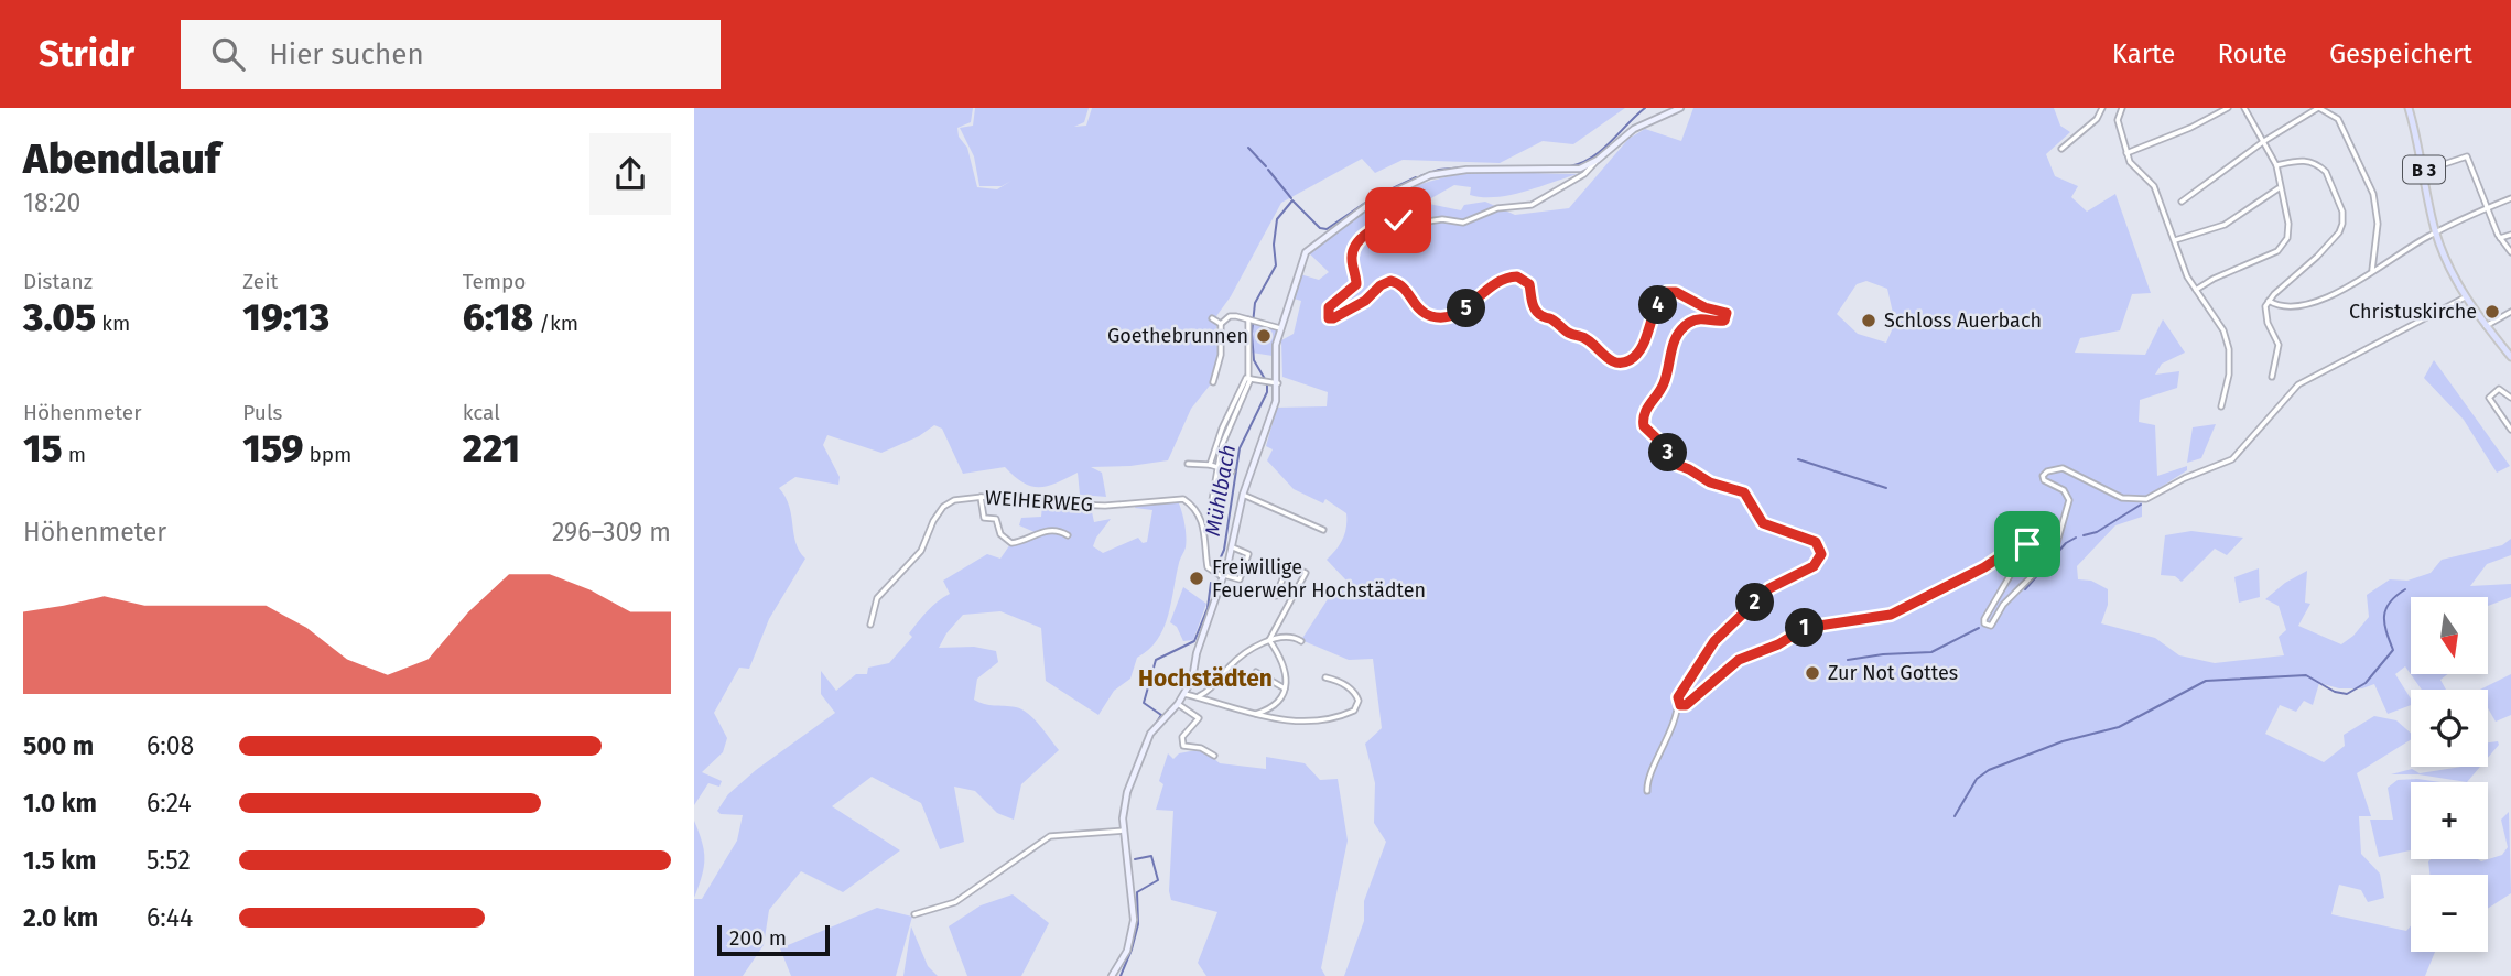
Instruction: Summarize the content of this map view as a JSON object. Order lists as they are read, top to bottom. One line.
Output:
{"streets":{"main road":["B 3"],"street":["WEIHERWEG"]},"districts":["Hochstädten"],"water":["Mühlbach"],"places":["Christuskirche","Schloss Auerbach","Goethebrunnen","Freiwillige Feuerwehr Hochstädten","Zur Not Gottes"],"scale_bar":"200 m","north":"bottom","page":{"header":"Stridr","search":"Hier suchen","nav":["Karte","Route","Gespeichert"],"heading":["Abendlauf","18:20"],"stats":[["Distanz","3.05 km"],["Zeit","19:13"],["Tempo","6:18 /km"],["Höhenmeter","15 m"],["Puls","159 bpm"],["kcal","221"]],"pins":["4","5","3","2","1"],"chart":["Höhenmeter","296–309 m"],"map_buttons":["+","−"],"list":[{"name":"500 m","note":"6:08"},{"name":"1.0 km","note":"6:24"},{"name":"1.5 km","note":"5:52"},{"name":"2.0 km","note":"6:44"}],"scale":"200 m"}}
